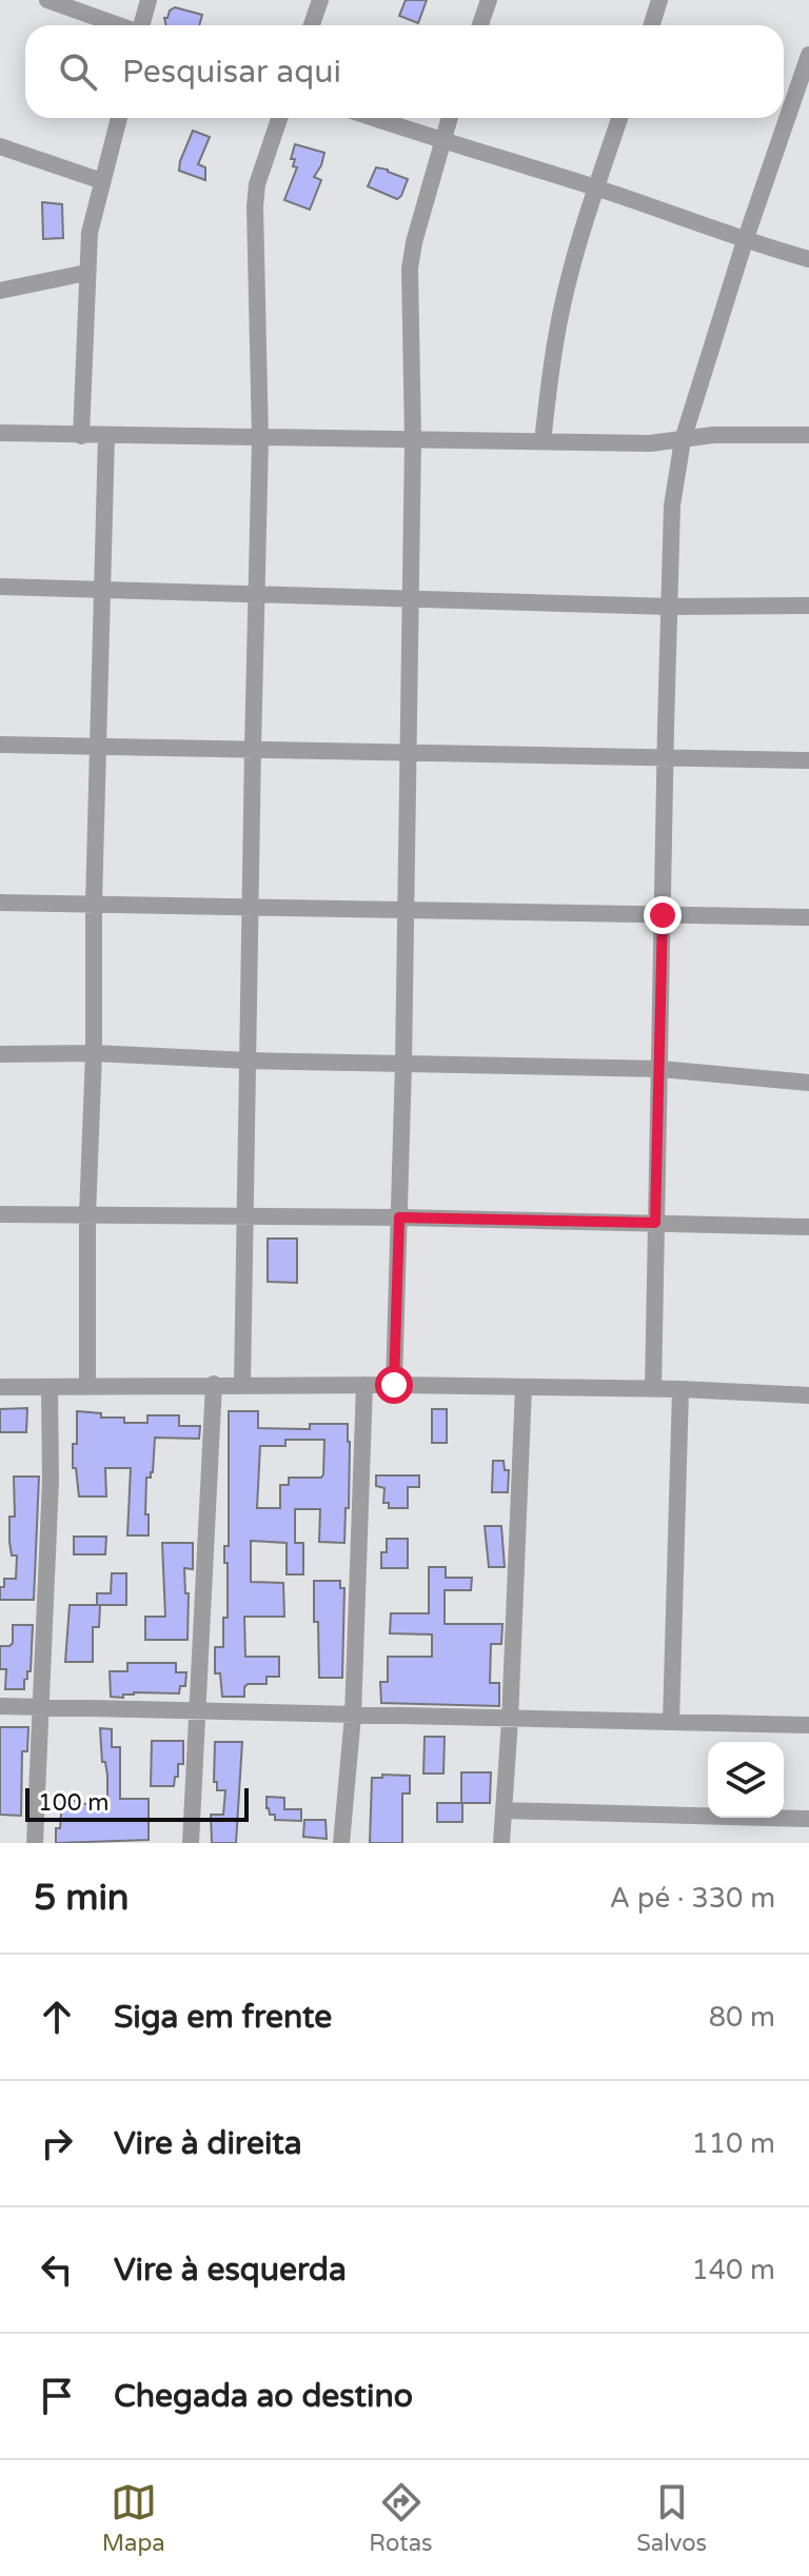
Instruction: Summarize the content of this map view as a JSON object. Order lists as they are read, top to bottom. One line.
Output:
{"scale_bar":"100 m","page":{"search":"Pesquisar aqui","scale":"100 m","heading":["5 min","A pé · 330 m"],"list":[["Siga em frente","80 m"],["Vire à direita","110 m"],["Vire à esquerda","140 m"],"Chegada ao destino"],"nav":["Mapa","Rotas","Salvos"]}}
